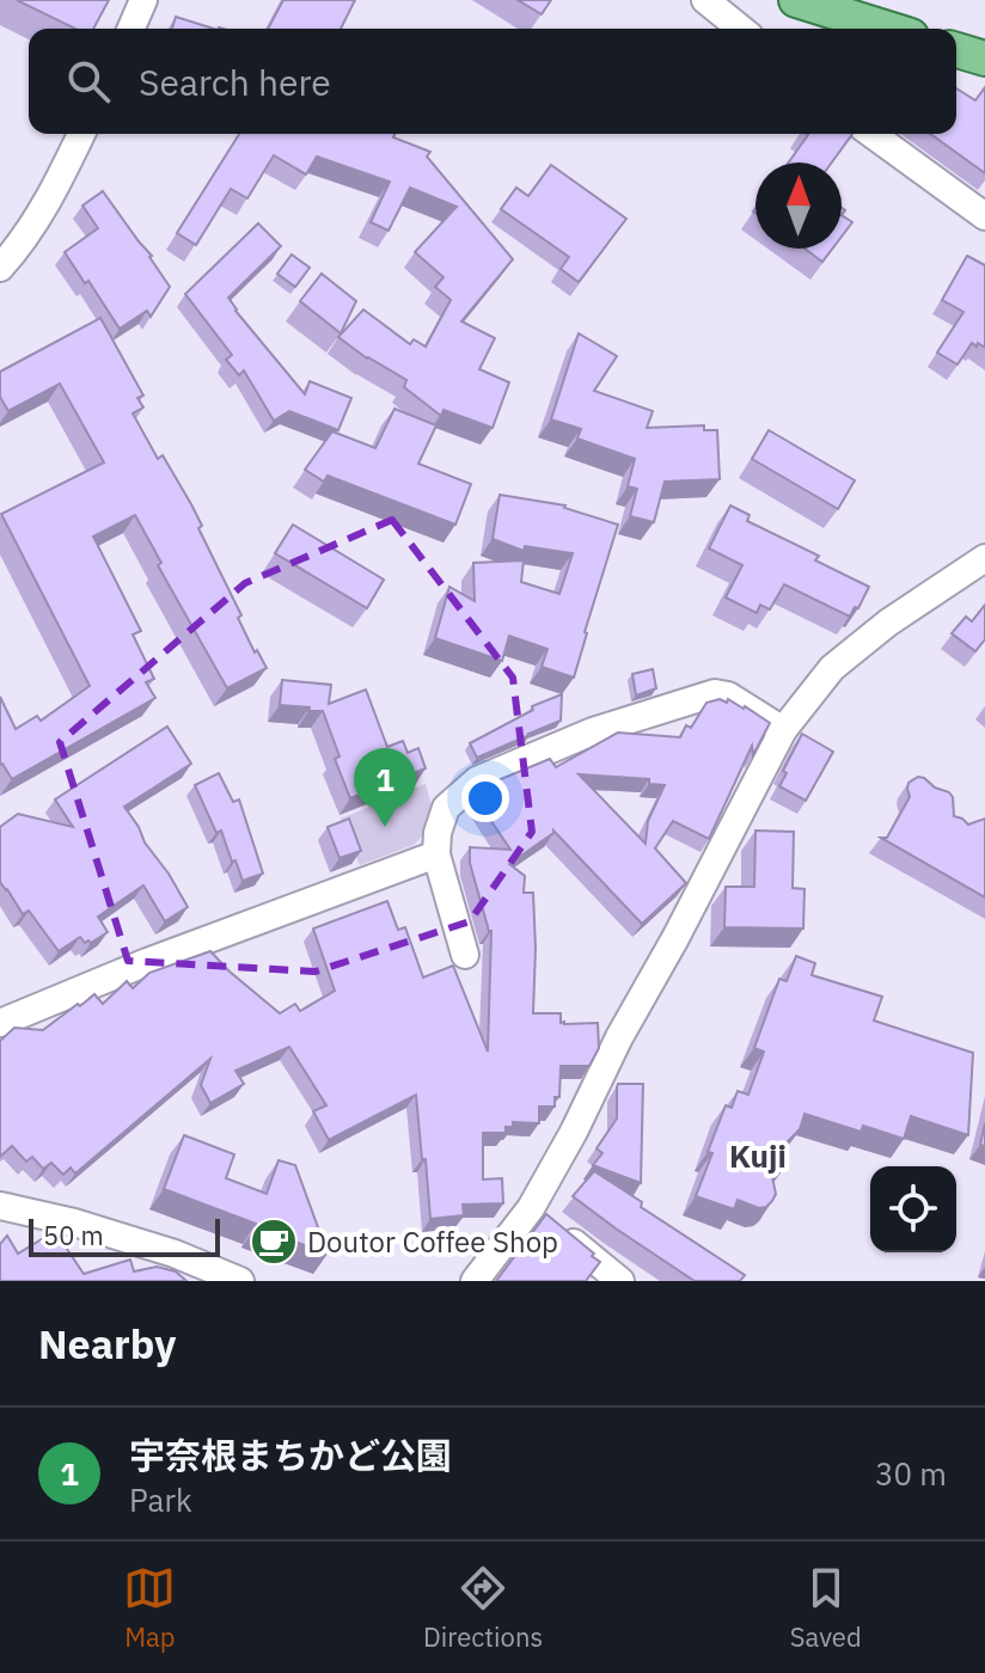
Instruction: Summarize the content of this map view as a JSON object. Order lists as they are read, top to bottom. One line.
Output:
{"districts":["Kuji"],"places":{"cafe":["Doutor Coffee Shop"]},"scale_bar":"50 m","north":"top","page":{"search":"Search here","pins":"1","scale":"50 m","heading":"Nearby","list":[{"mark":"1","name":"宇奈根まちかど公園","note":"Park","value":"30 m"}],"nav":["Map","Directions","Saved"]}}
